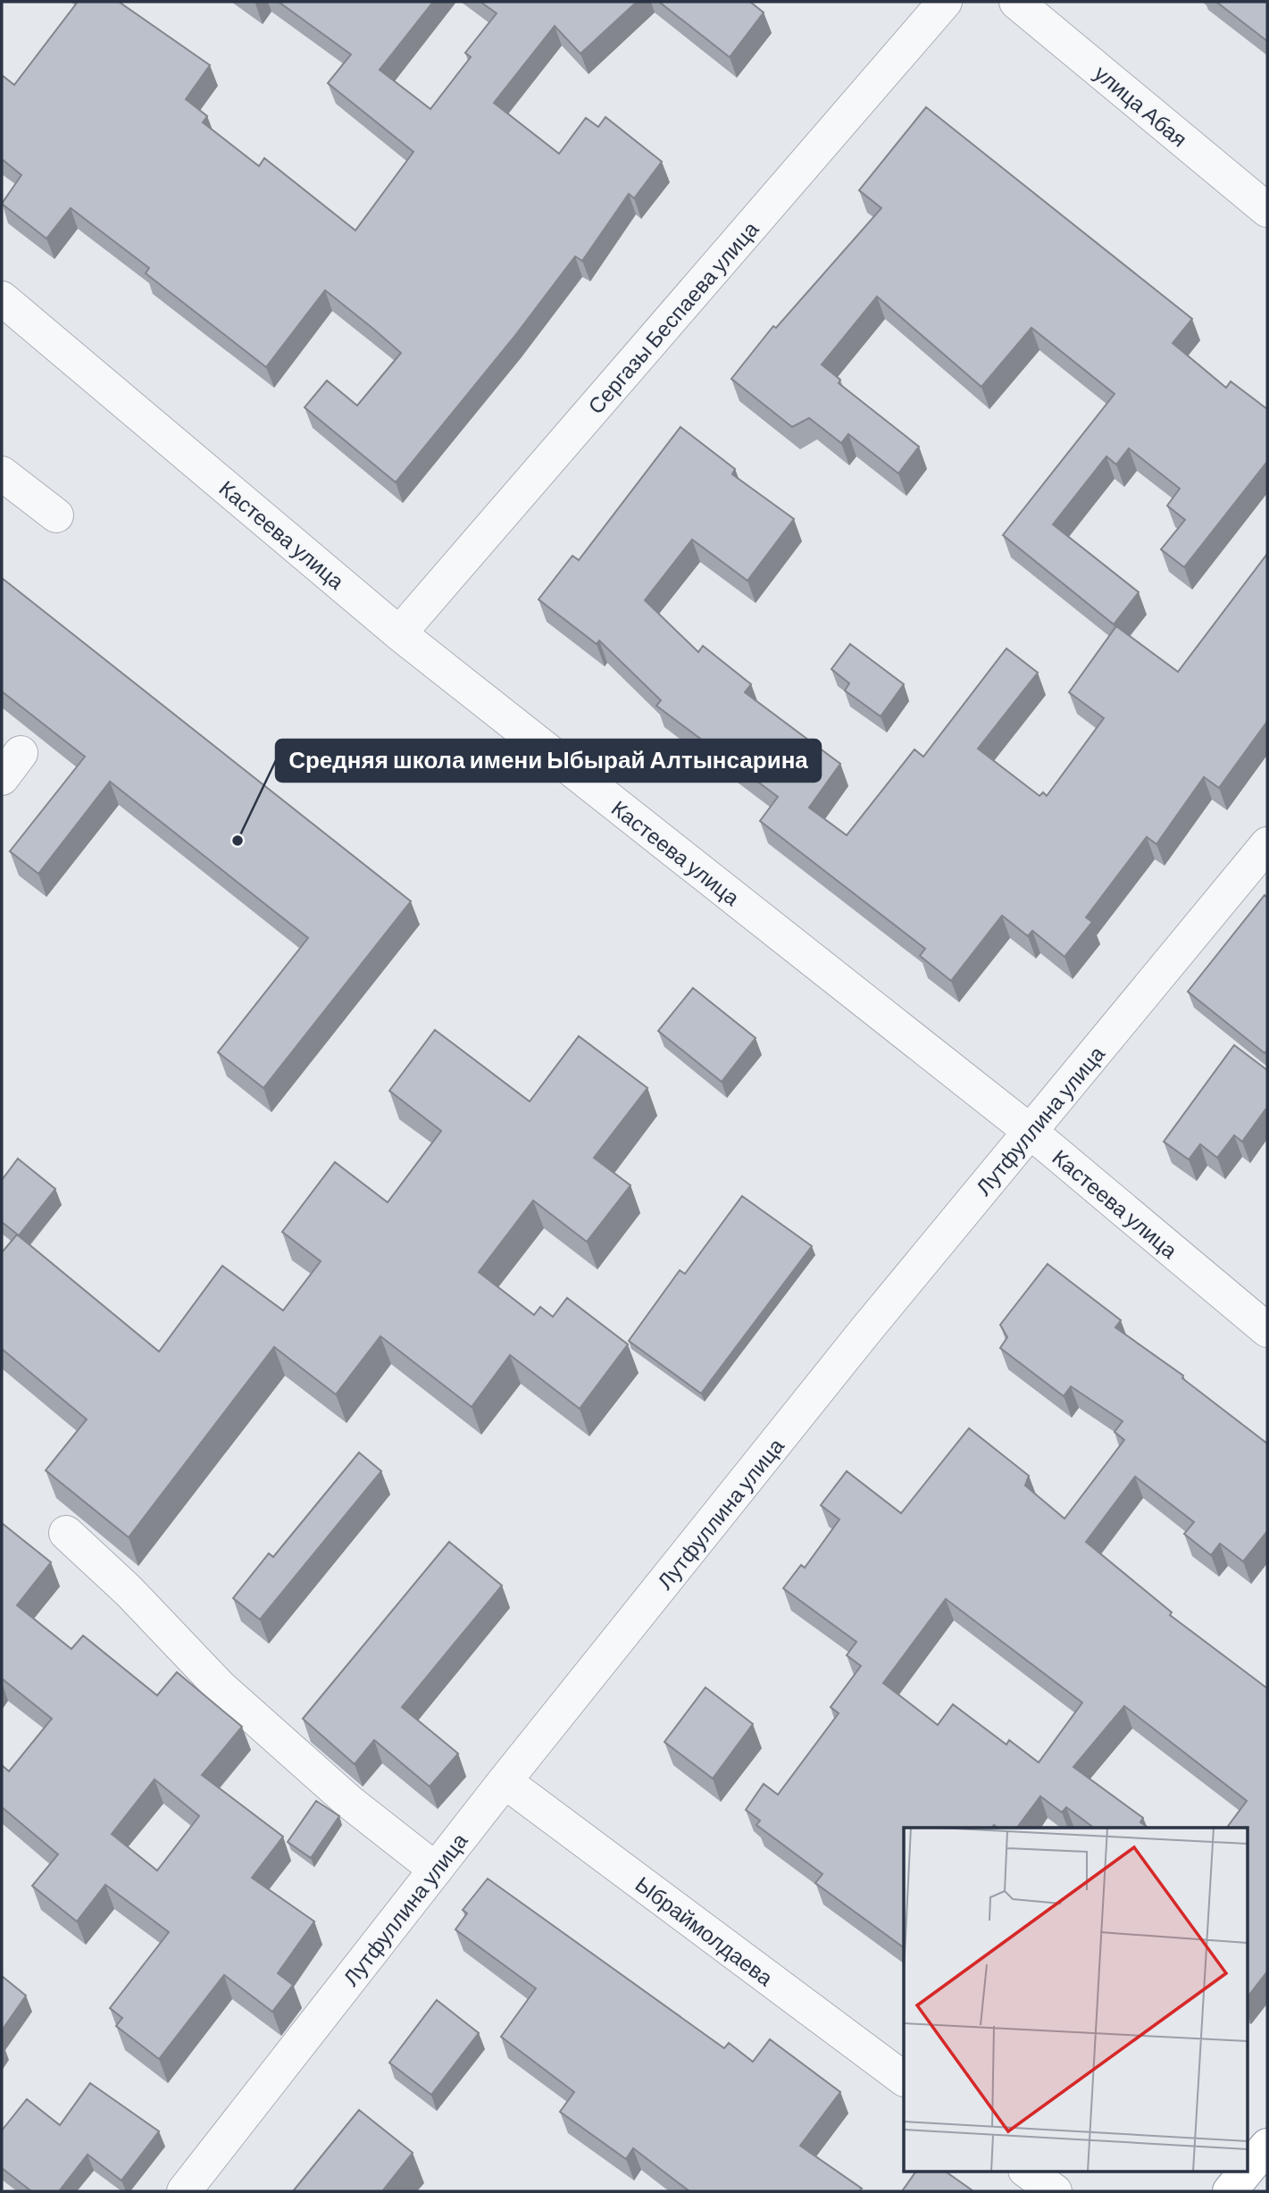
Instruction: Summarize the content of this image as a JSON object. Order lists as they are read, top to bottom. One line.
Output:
{"streets":{"street":["улица Абая","Сергазы Беспаева улица","Кастеева улица","Лутфуллина улица","Ыбраймолдаева"]},"crossings":[["Сергазы Беспаева улица","Кастеева улица"],["Кастеева улица","Лутфуллина улица"],["Лутфуллина улица","Ыбраймолдаева"]],"places":["Средняя школа имени Ыбырай Алтынсарина"]}
